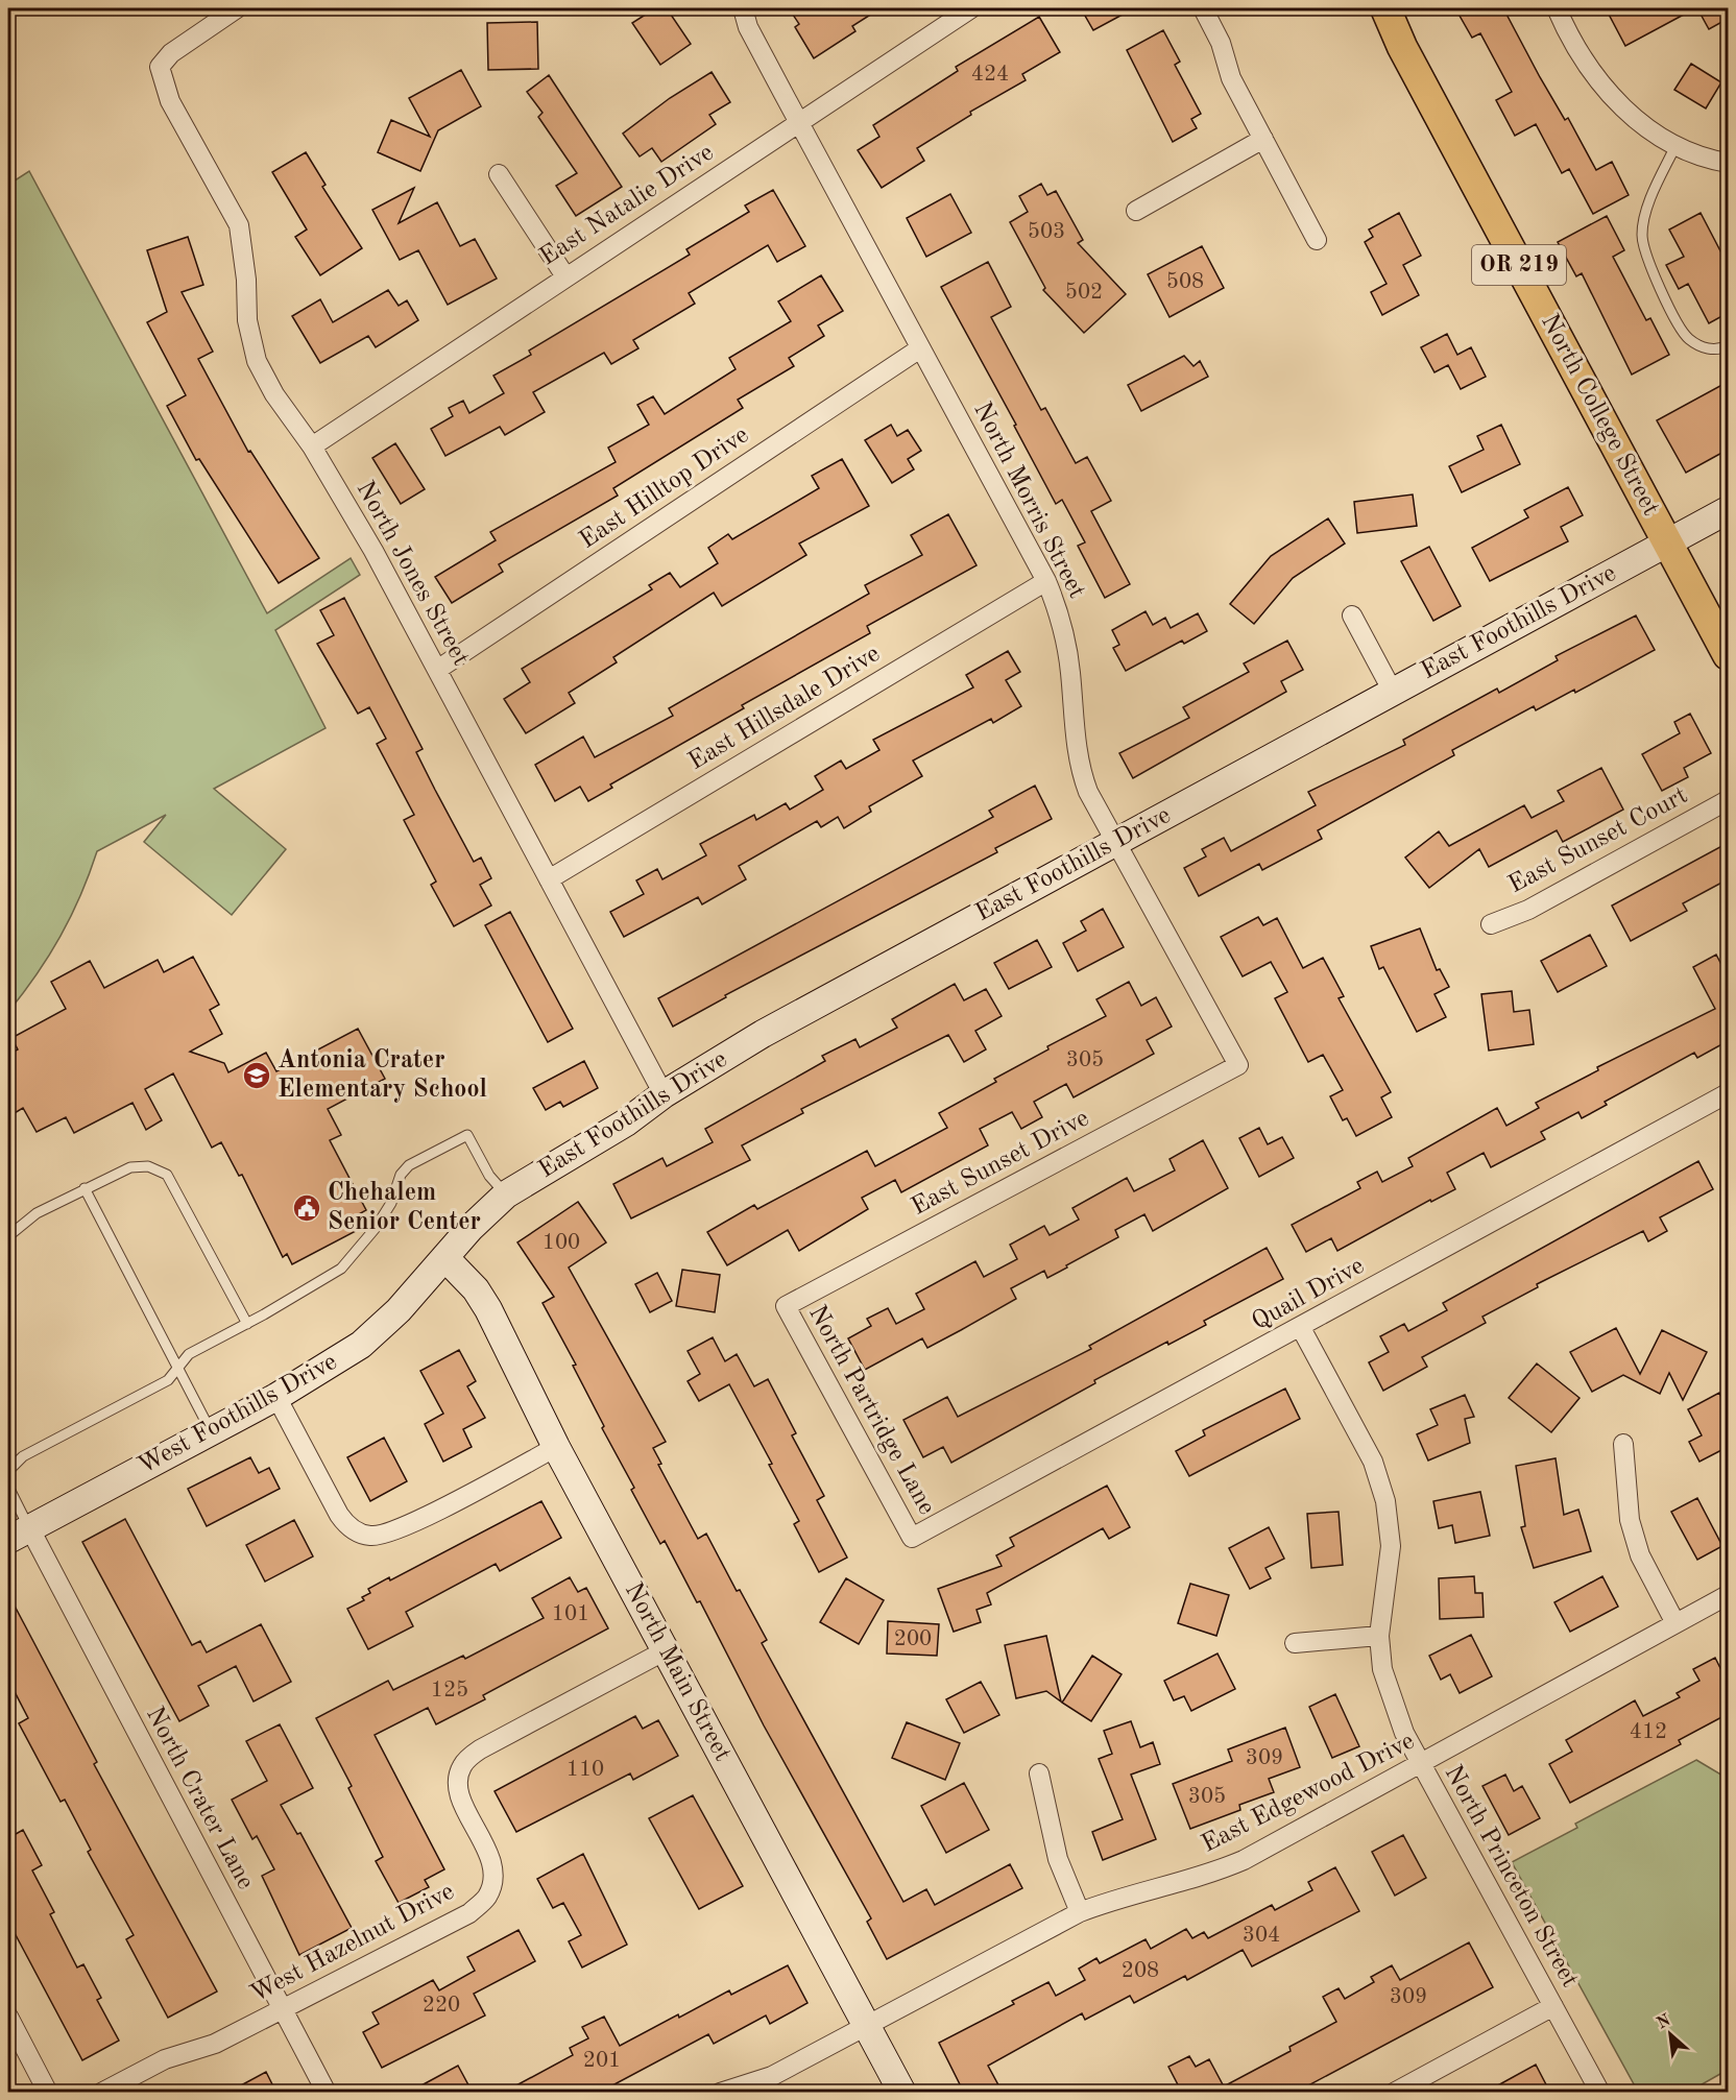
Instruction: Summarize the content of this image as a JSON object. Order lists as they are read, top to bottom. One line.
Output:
{"streets":{"main road":["OR 219","North College Street"],"street":["East Natalie Drive","East Hilltop Drive","North Morris Street","North Jones Street","East Foothills Drive","East Hillsdale Drive","East Sunset Court","East Sunset Drive","Quail Drive","North Partridge Lane","West Foothills Drive","North Main Street","East Edgewood Drive","North Crater Lane","North Princeton Street","West Hazelnut Drive"]},"crossings":[["East Natalie Drive","North Morris Street"],["East Natalie Drive","North Jones Street"],["North College Street","East Foothills Drive"],["East Hilltop Drive","North Morris Street"],["East Hilltop Drive","North Jones Street"],["North Morris Street","East Foothills Drive"],["North Morris Street","East Hillsdale Drive"],["North Morris Street","East Sunset Drive"],["North Jones Street","East Foothills Drive"],["North Jones Street","East Hillsdale Drive"],["East Foothills Drive","West Foothills Drive"],["East Foothills Drive","North Main Street"],["East Sunset Drive","North Partridge Lane"],["Quail Drive","North Partridge Lane"],["Quail Drive","North Princeton Street"],["West Foothills Drive","North Main Street"],["West Foothills Drive","North Crater Lane"],["North Main Street","East Edgewood Drive"],["North Main Street","West Hazelnut Drive"],["East Edgewood Drive","North Princeton Street"],["North Crater Lane","West Hazelnut Drive"]],"places":{"school or university":["Antonia Crater Elementary School"],"public building":["Chehalem Senior Center"]},"house_numbers":["424","503","508","502","305","100","101","200","125","412","309","110","305","304","208","309","220","201"],"north":"top left"}
